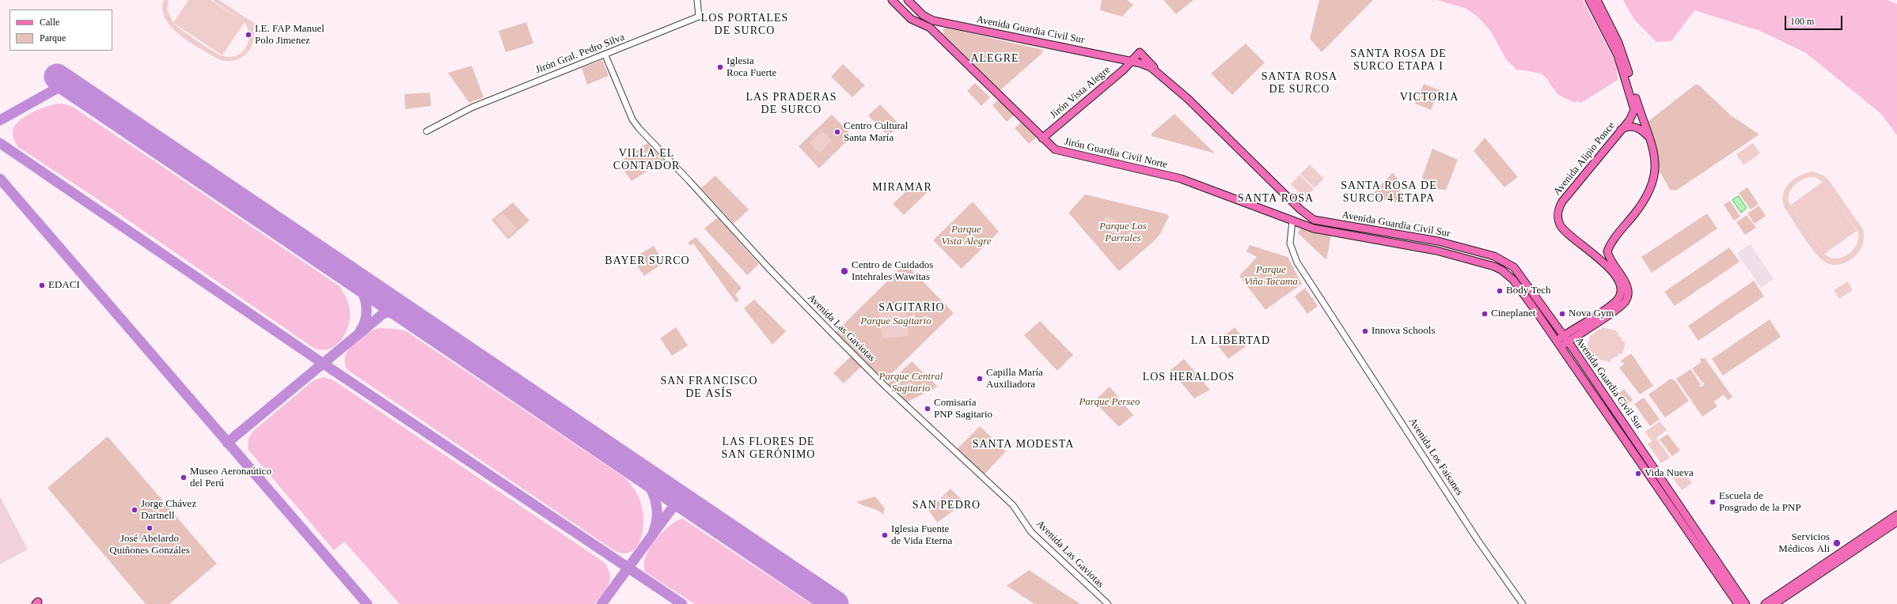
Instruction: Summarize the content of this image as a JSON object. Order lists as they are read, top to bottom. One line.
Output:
{"streets":{"main road":["Avenida Guardia Civil Sur","Jirón Vista Alegre","Jirón Guardia Civil Norte","Avenida Alipio Ponce"],"street":["Jirón Gral. Pedro Silva","Avenida Las Gaviotas","Avenida Los Faisanes"]},"crossings":[["Avenida Guardia Civil Sur","Jirón Vista Alegre"],["Avenida Guardia Civil Sur","Jirón Guardia Civil Norte"],["Avenida Guardia Civil Sur","Avenida Alipio Ponce"],["Jirón Gral. Pedro Silva","Avenida Las Gaviotas"],["Jirón Vista Alegre","Jirón Guardia Civil Norte"],["Jirón Guardia Civil Norte","Avenida Los Faisanes"]],"districts":["LOS PORTALES DE SURCO","SANTA ROSA DE SURCO ETAPA I","ALEGRE","SANTA ROSA DE SURCO","LAS PRADERAS DE SURCO","VICTORIA","VILLA EL CONTADOR","SANTA ROSA DE SURCO 4 ETAPA","MIRAMAR","SANTA ROSA","BAYER SURCO","SAGITARIO","LA LIBERTAD","LOS HERALDOS","SAN FRANCISCO DE ASÍS","LAS FLORES DE SAN GERÓNIMO","SANTA MODESTA","SAN PEDRO"],"parks":["Parque Los Parrales","Parque Vista Alegre","Parque Viña Tacama","Parque Sagitario","Parque Central Sagitario","Parque Perseo"],"places":["I.E. FAP Manuel Polo Jimenez","Iglesia Roca Fuerte","Centro Cultural Santa María","Centro de Cuidados Intehrales Wawitas","EDACI","Body Tech","Cineplanet","Nova Gym","Innova Schools","Capilla María Auxiliadora","Comisaría PNP Sagitario","Vida Nueva","Museo Aeronaútico del Perú","Escuela de Posgrado de la PNP","Jorge Chávez Dartnell","José Abelardo Quiñones Gonzáles","Iglesia Fuente de Vida Eterna","Servicios Médicos Ali"],"legend":["Calle","Parque"],"scale_bar":"100 m"}
